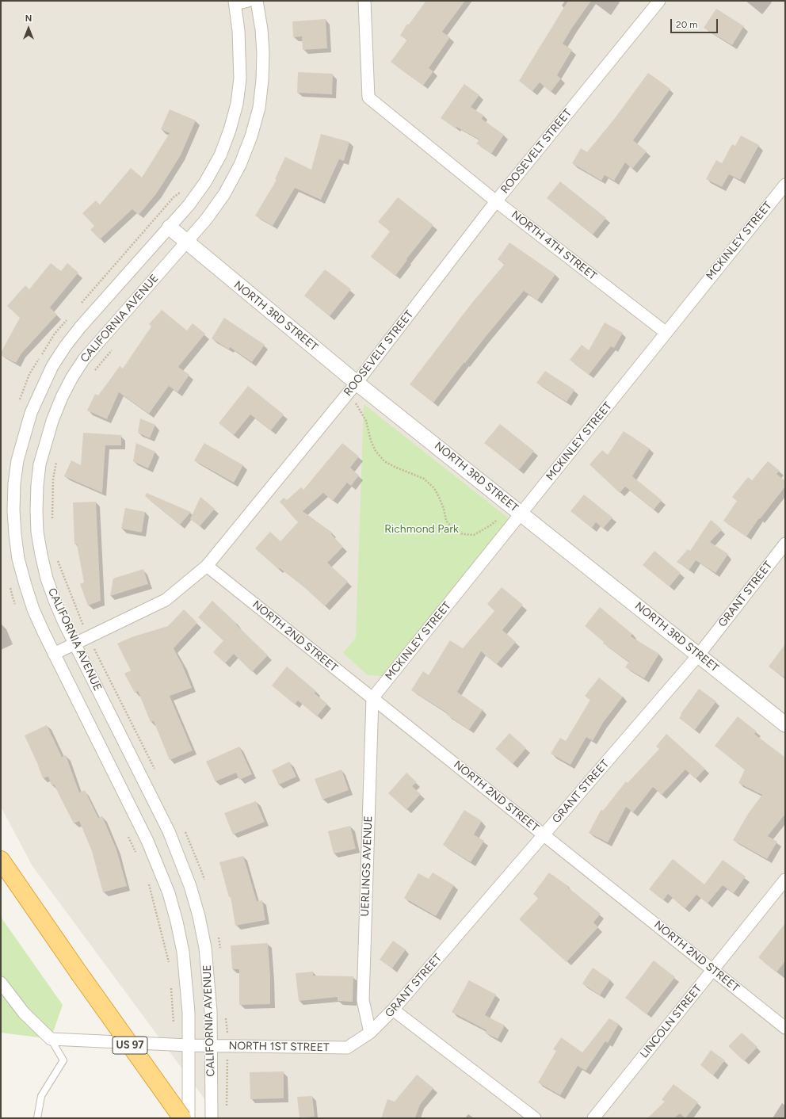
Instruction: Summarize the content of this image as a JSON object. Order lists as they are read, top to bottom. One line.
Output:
{"streets":{"highway":["US 97"],"street":["ROOSEVELT STREET","MCKINLEY STREET","NORTH 4TH STREET","NORTH 3RD STREET","CALIFORNIA AVENUE","GRANT STREET","NORTH 2ND STREET","UERLINGS AVENUE","LINCOLN STREET","NORTH 1ST STREET"]},"crossings":[["ROOSEVELT STREET","NORTH 4TH STREET"],["ROOSEVELT STREET","NORTH 3RD STREET"],["ROOSEVELT STREET","CALIFORNIA AVENUE"],["ROOSEVELT STREET","NORTH 2ND STREET"],["MCKINLEY STREET","NORTH 4TH STREET"],["MCKINLEY STREET","NORTH 3RD STREET"],["MCKINLEY STREET","NORTH 2ND STREET"],["MCKINLEY STREET","UERLINGS AVENUE"],["NORTH 3RD STREET","CALIFORNIA AVENUE"],["NORTH 3RD STREET","GRANT STREET"],["CALIFORNIA AVENUE","NORTH 1ST STREET"],["GRANT STREET","NORTH 2ND STREET"],["GRANT STREET","UERLINGS AVENUE"],["GRANT STREET","NORTH 1ST STREET"],["NORTH 2ND STREET","UERLINGS AVENUE"],["NORTH 2ND STREET","LINCOLN STREET"],["UERLINGS AVENUE","NORTH 1ST STREET"]],"parks":["Richmond Park"],"scale_bar":"20 m","north":"top"}
